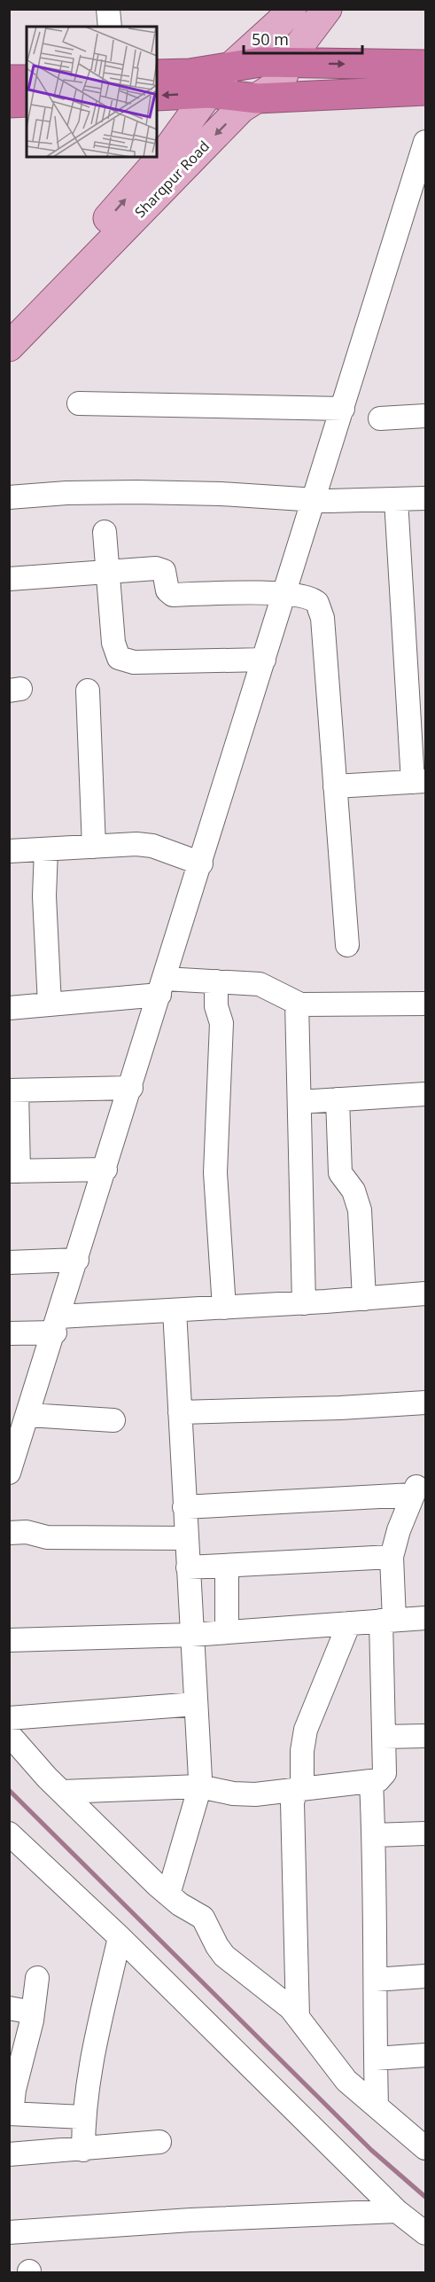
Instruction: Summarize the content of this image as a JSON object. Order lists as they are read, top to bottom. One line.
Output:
{"streets":{"main road":["Sharqpur Road"]},"scale_bar":"50 m"}
